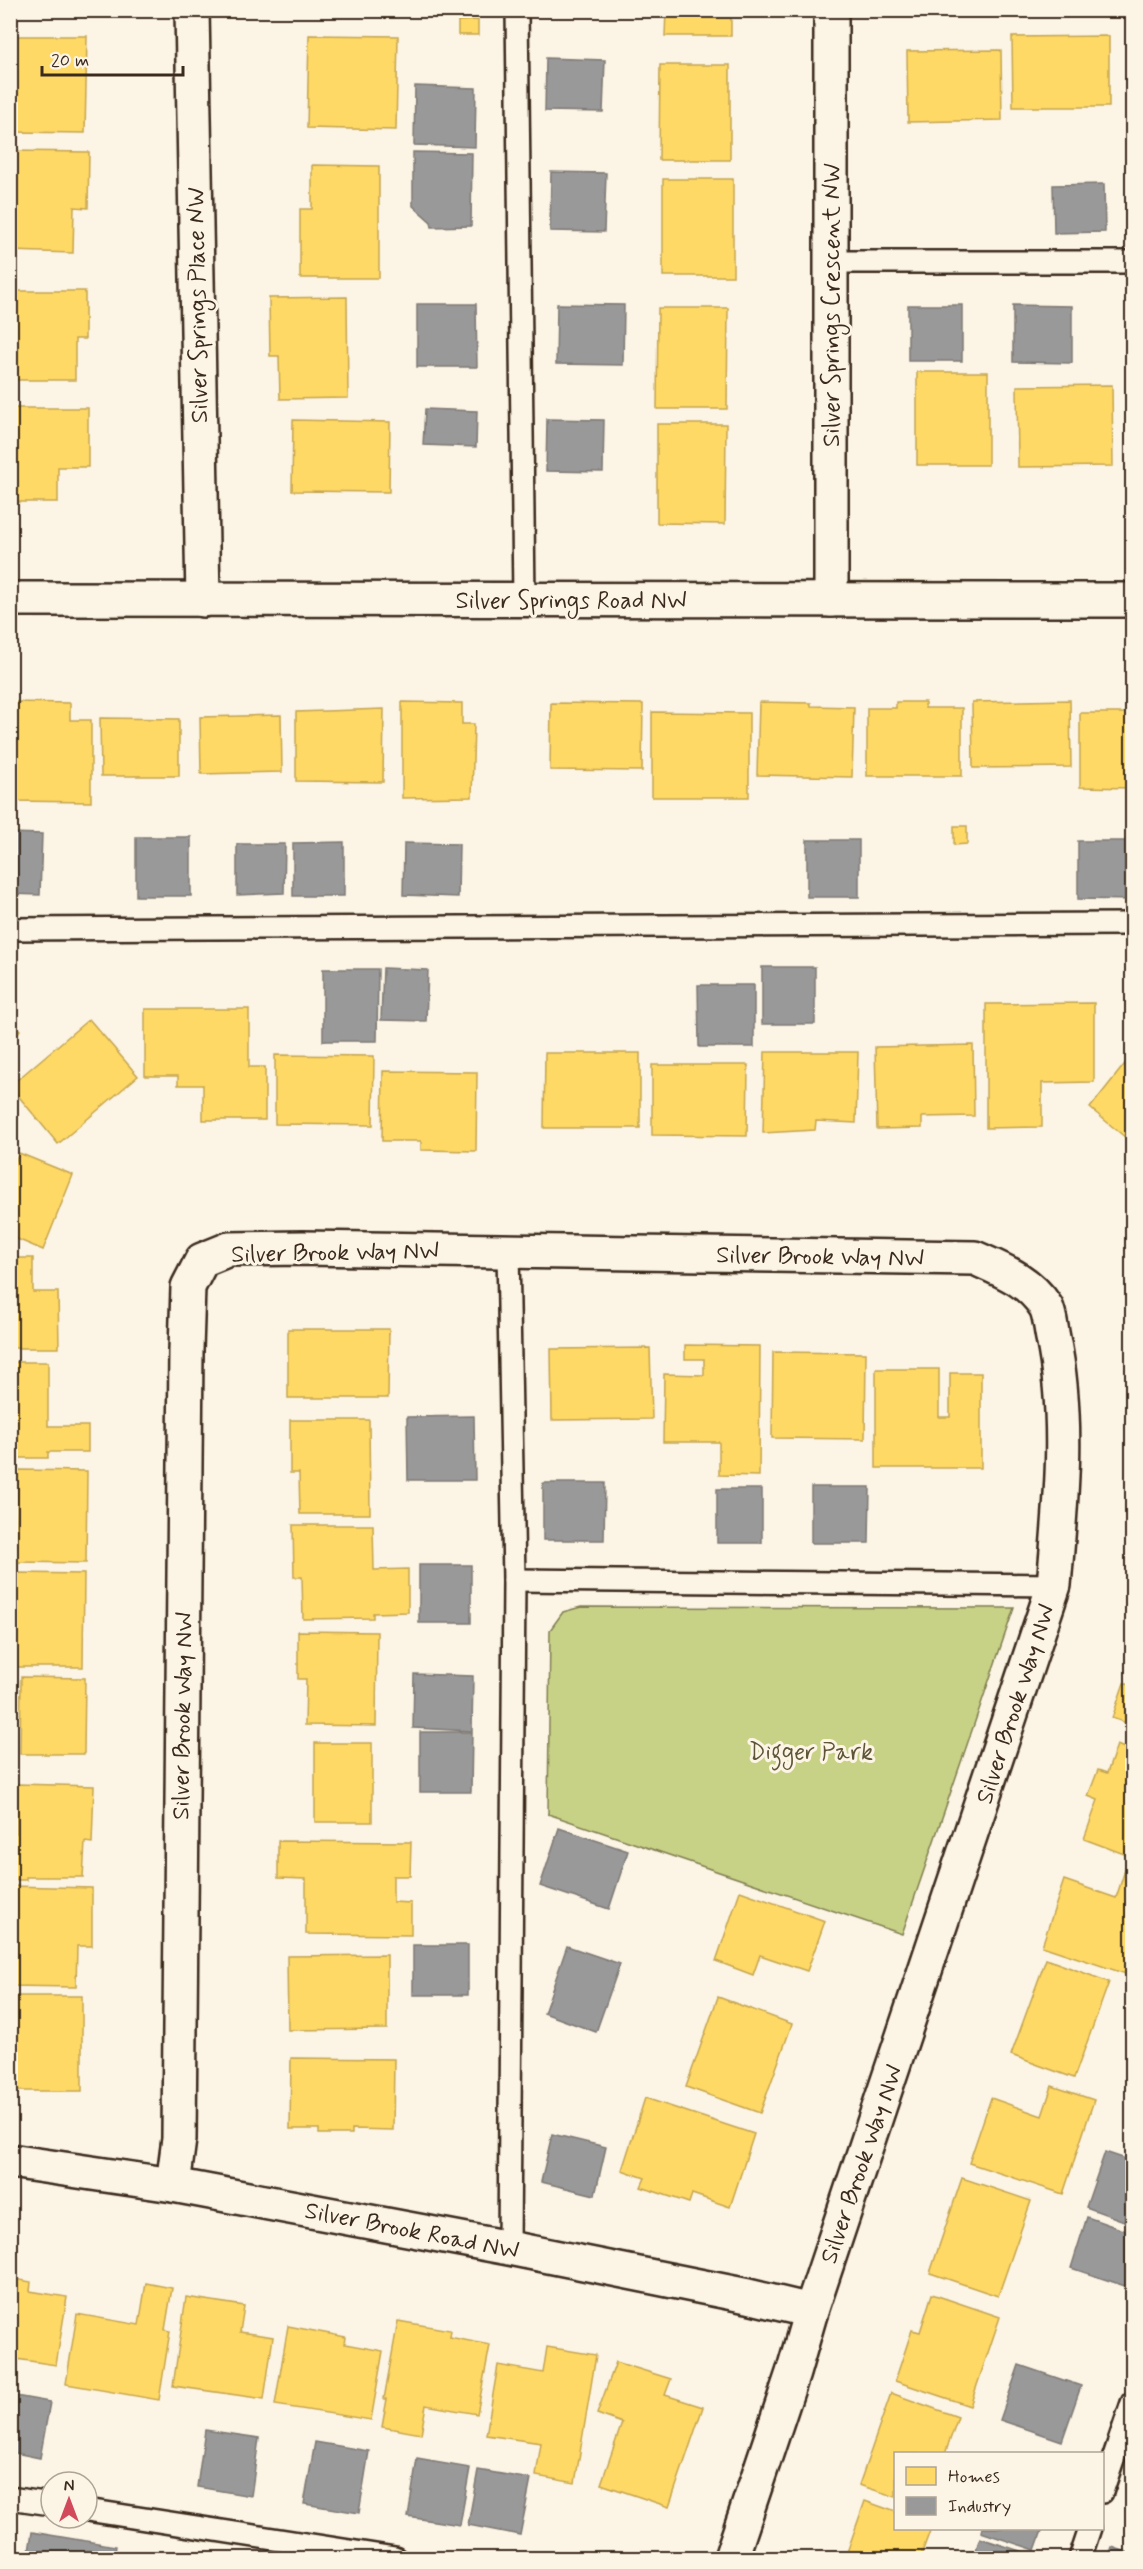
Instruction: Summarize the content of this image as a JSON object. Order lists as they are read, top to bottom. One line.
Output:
{"streets":{"street":["Silver Springs Place NW","Silver Springs Crescent NW","Silver Springs Road NW","Silver Brook Way NW","Silver Brook Road NW"]},"crossings":[["Silver Springs Place NW","Silver Springs Road NW"],["Silver Springs Crescent NW","Silver Springs Road NW"],["Silver Brook Way NW","Silver Brook Road NW"]],"parks":["Digger Park"],"legend":["Homes","Industry"],"scale_bar":"20 m","north":"top"}
